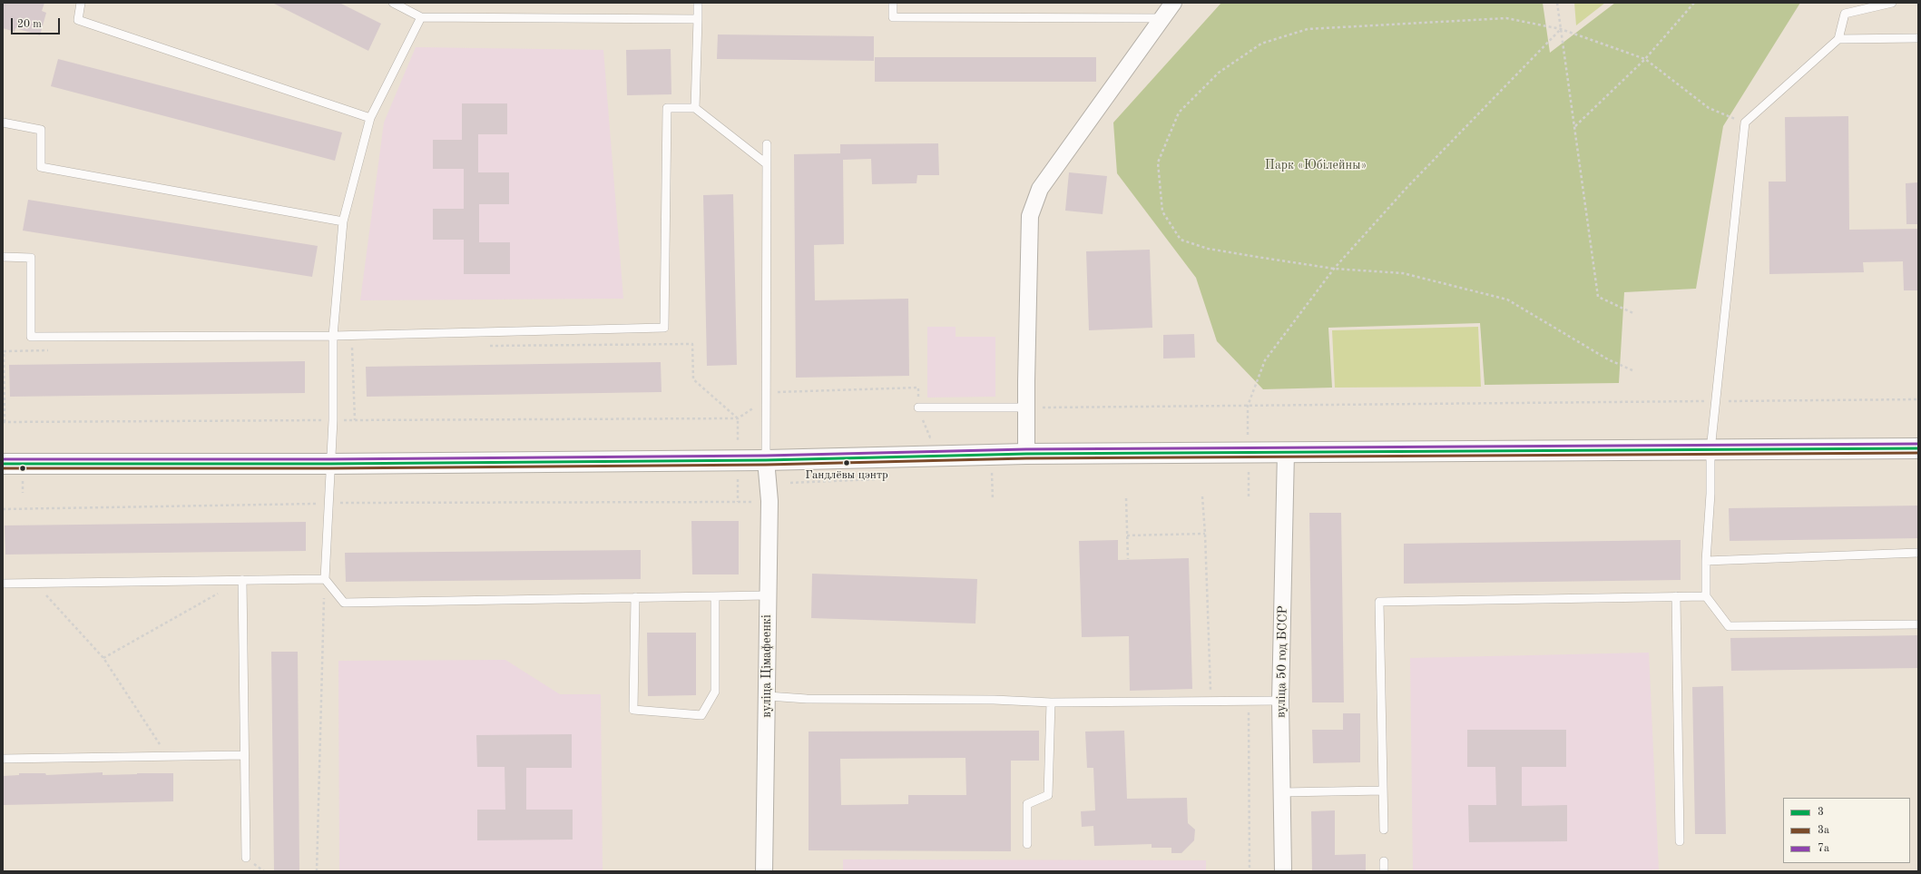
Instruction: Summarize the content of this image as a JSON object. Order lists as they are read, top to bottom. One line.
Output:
{"streets":{"street":["вуліца 50 год БССР","вуліца Цімафеенкі"]},"parks":["Парк «Юбілейны»"],"places":["Гандлёвы цэнтр"],"lines":["transit line 7а","transit line 3","transit line 3а"],"legend":["3","3а","7а"],"scale_bar":"20 m"}
